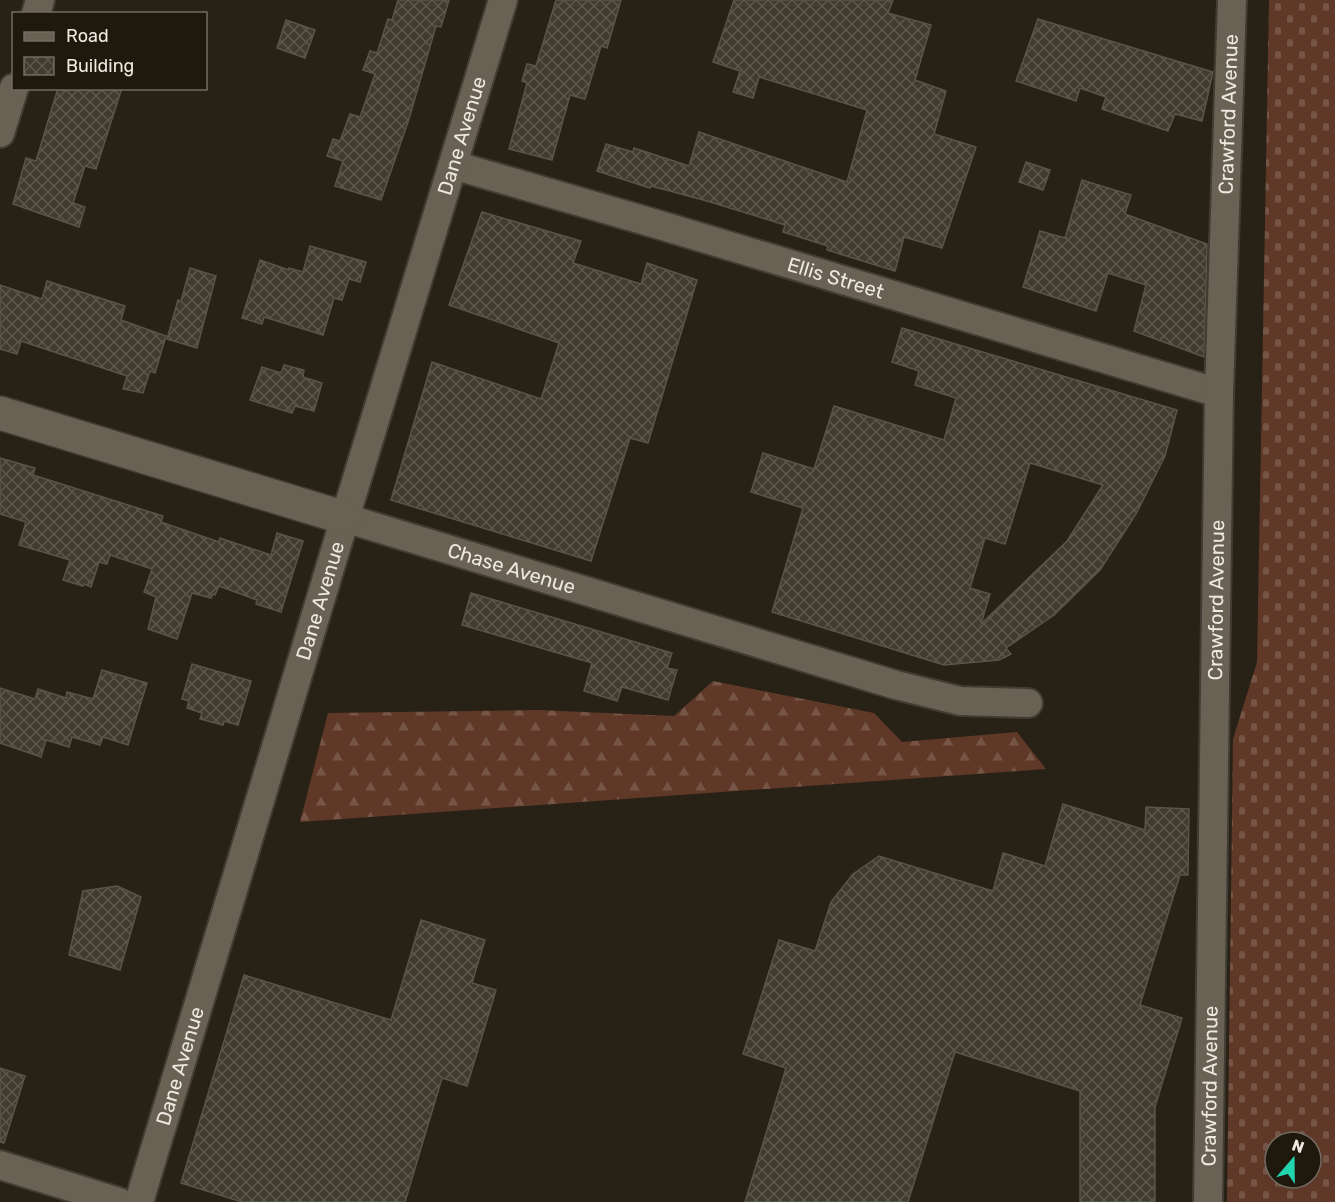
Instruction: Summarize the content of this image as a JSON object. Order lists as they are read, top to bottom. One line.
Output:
{"streets":{"street":["Crawford Avenue","Dane Avenue","Ellis Street","Chase Avenue"]},"crossings":[["Crawford Avenue","Ellis Street"],["Dane Avenue","Ellis Street"],["Dane Avenue","Chase Avenue"]],"legend":["Road","Building"],"north":"top"}
